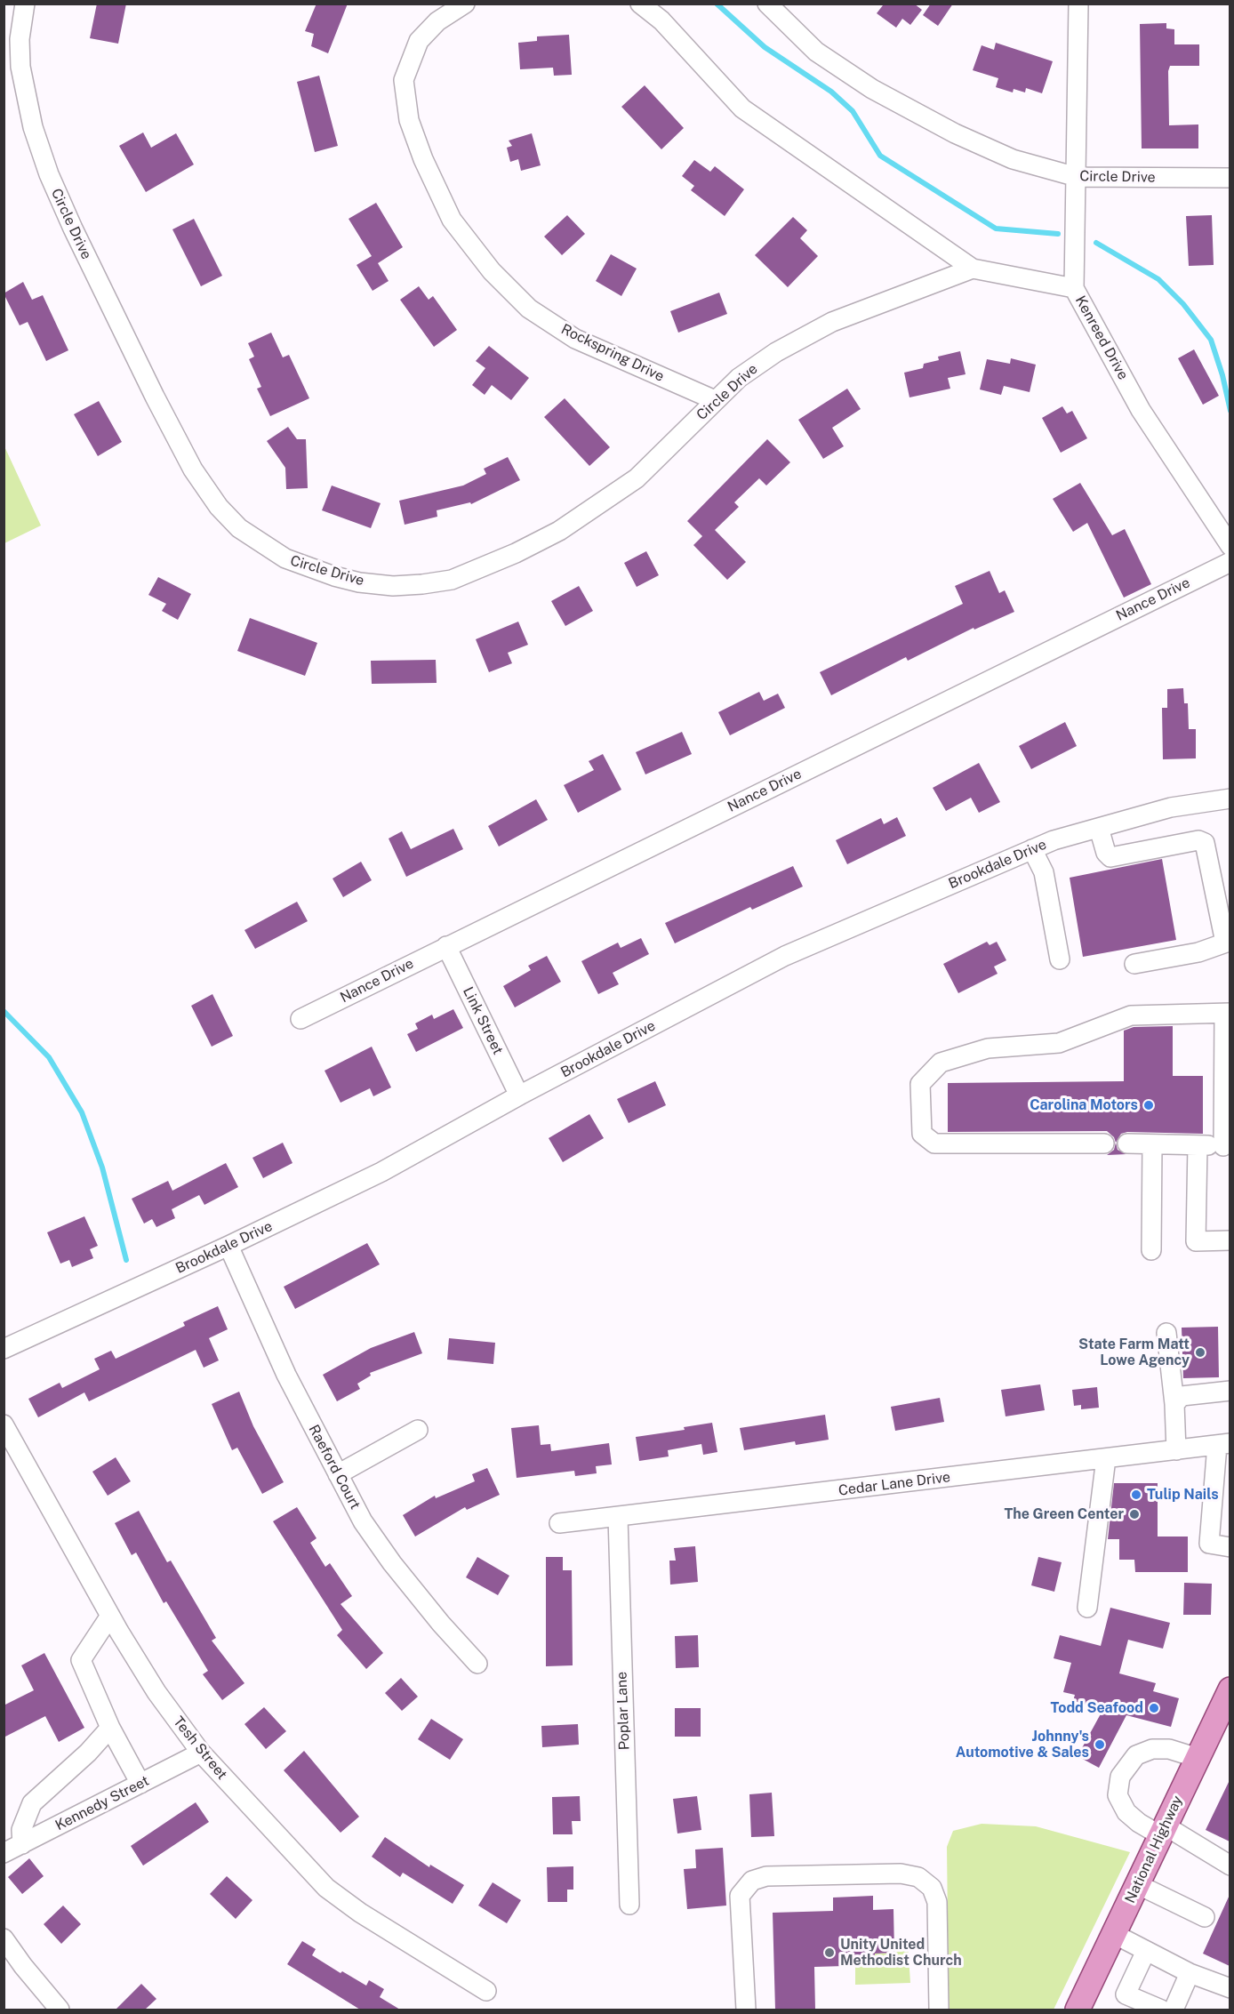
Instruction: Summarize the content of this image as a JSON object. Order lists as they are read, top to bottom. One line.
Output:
{"streets":{"main road":["National Highway"],"street":["Circle Drive","Kenreed Drive","Rockspring Drive","Nance Drive","Brookdale Drive","Link Street","Raeford Court","Cedar Lane Drive","Poplar Lane","Tesh Street","Kennedy Street"]},"crossings":[["Circle Drive","Kenreed Drive"],["Circle Drive","Rockspring Drive"],["Nance Drive","Link Street"],["Brookdale Drive","Link Street"],["Brookdale Drive","Raeford Court"],["Cedar Lane Drive","Poplar Lane"],["Tesh Street","Kennedy Street"]],"places":["Carolina Motors","State Farm Matt Lowe Agency","Tulip Nails","The Green Center","Todd Seafood","Johnny's Automotive & Sales","Unity United Methodist Church"]}
